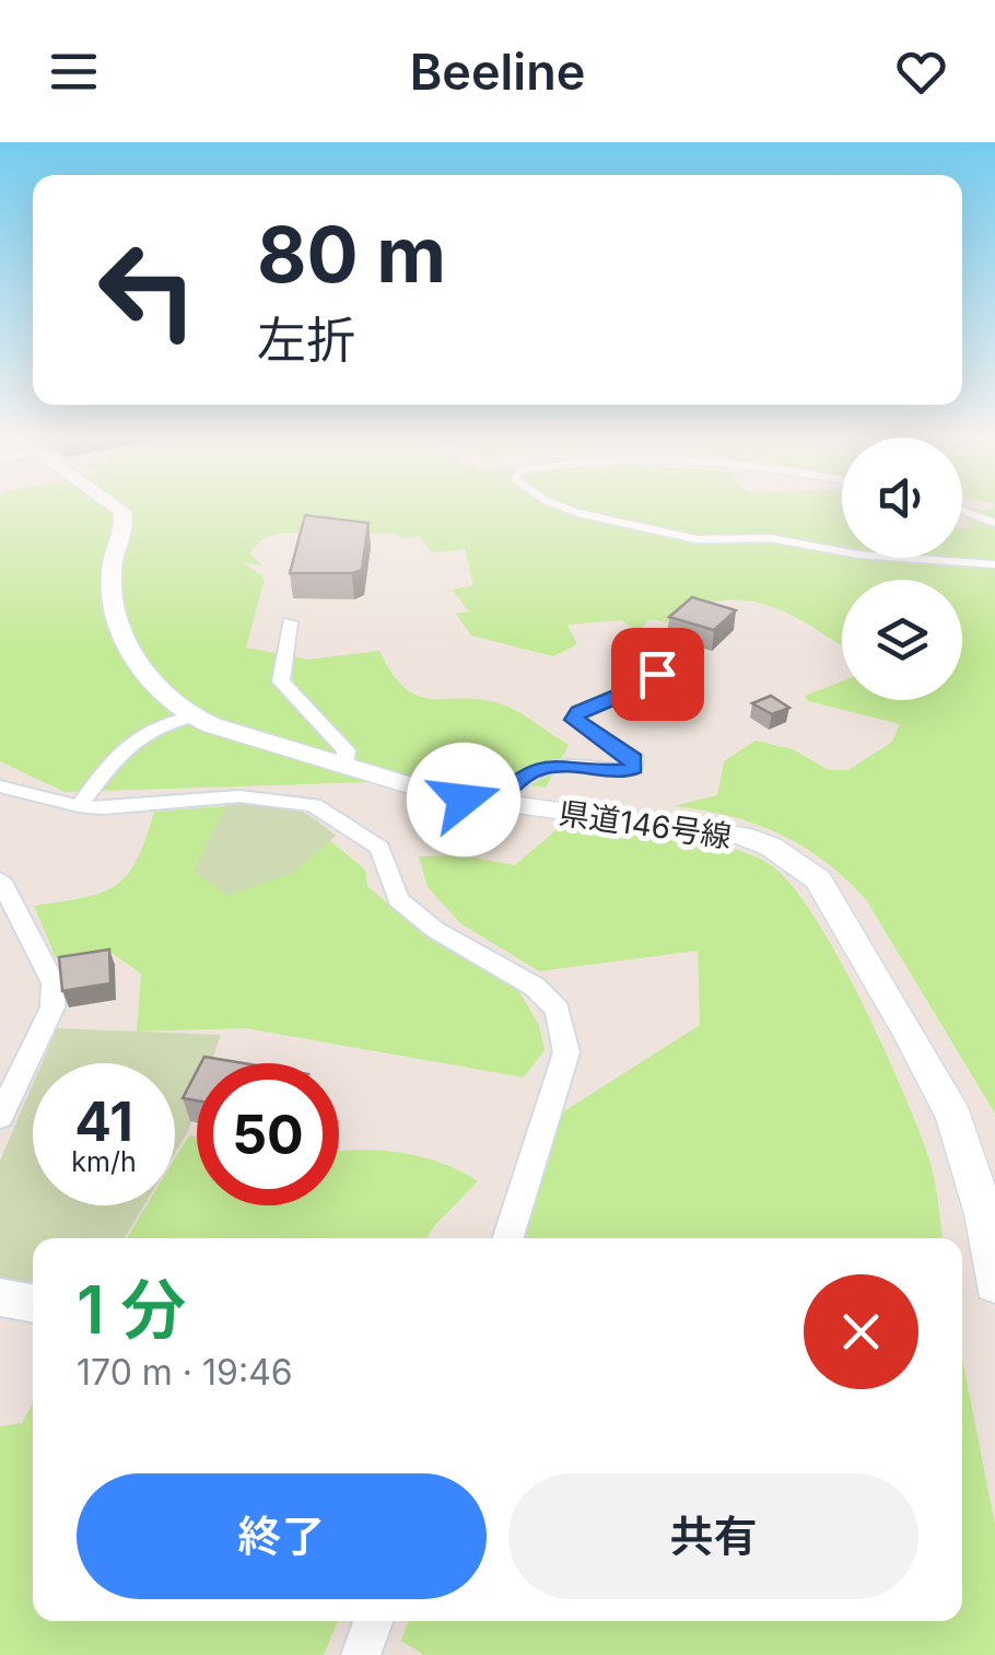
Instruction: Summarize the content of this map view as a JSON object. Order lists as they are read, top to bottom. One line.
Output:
{"streets":{"main road":["県道146号線"]},"page":{"header":"Beeline","turn":["80 m","左折"],"speed":"41 km/h","limit":"50","heading":["1 分","170 m · 19:46"],"buttons":["終了","共有"]}}
